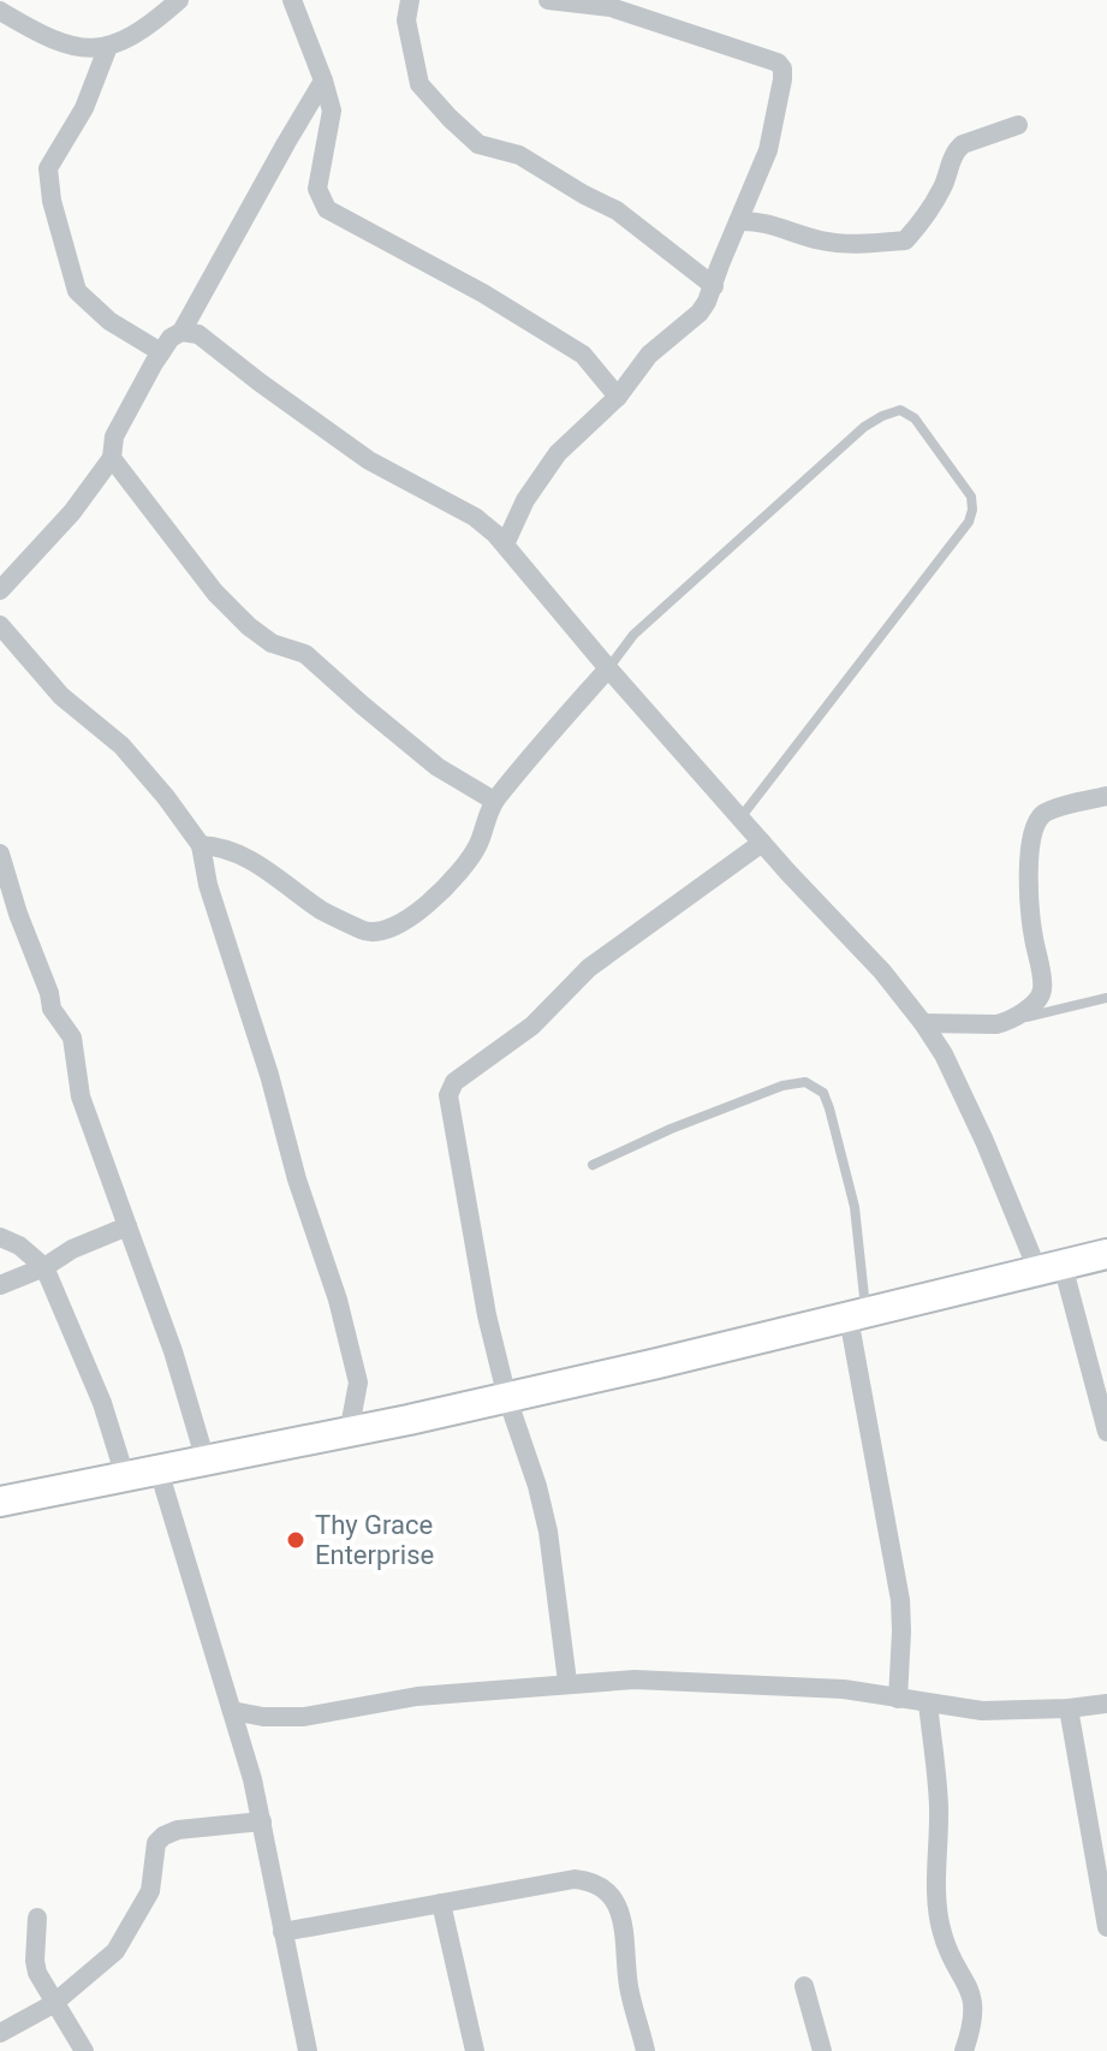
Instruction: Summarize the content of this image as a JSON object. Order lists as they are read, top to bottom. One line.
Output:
{"places":["Thy Grace Enterprise"]}
